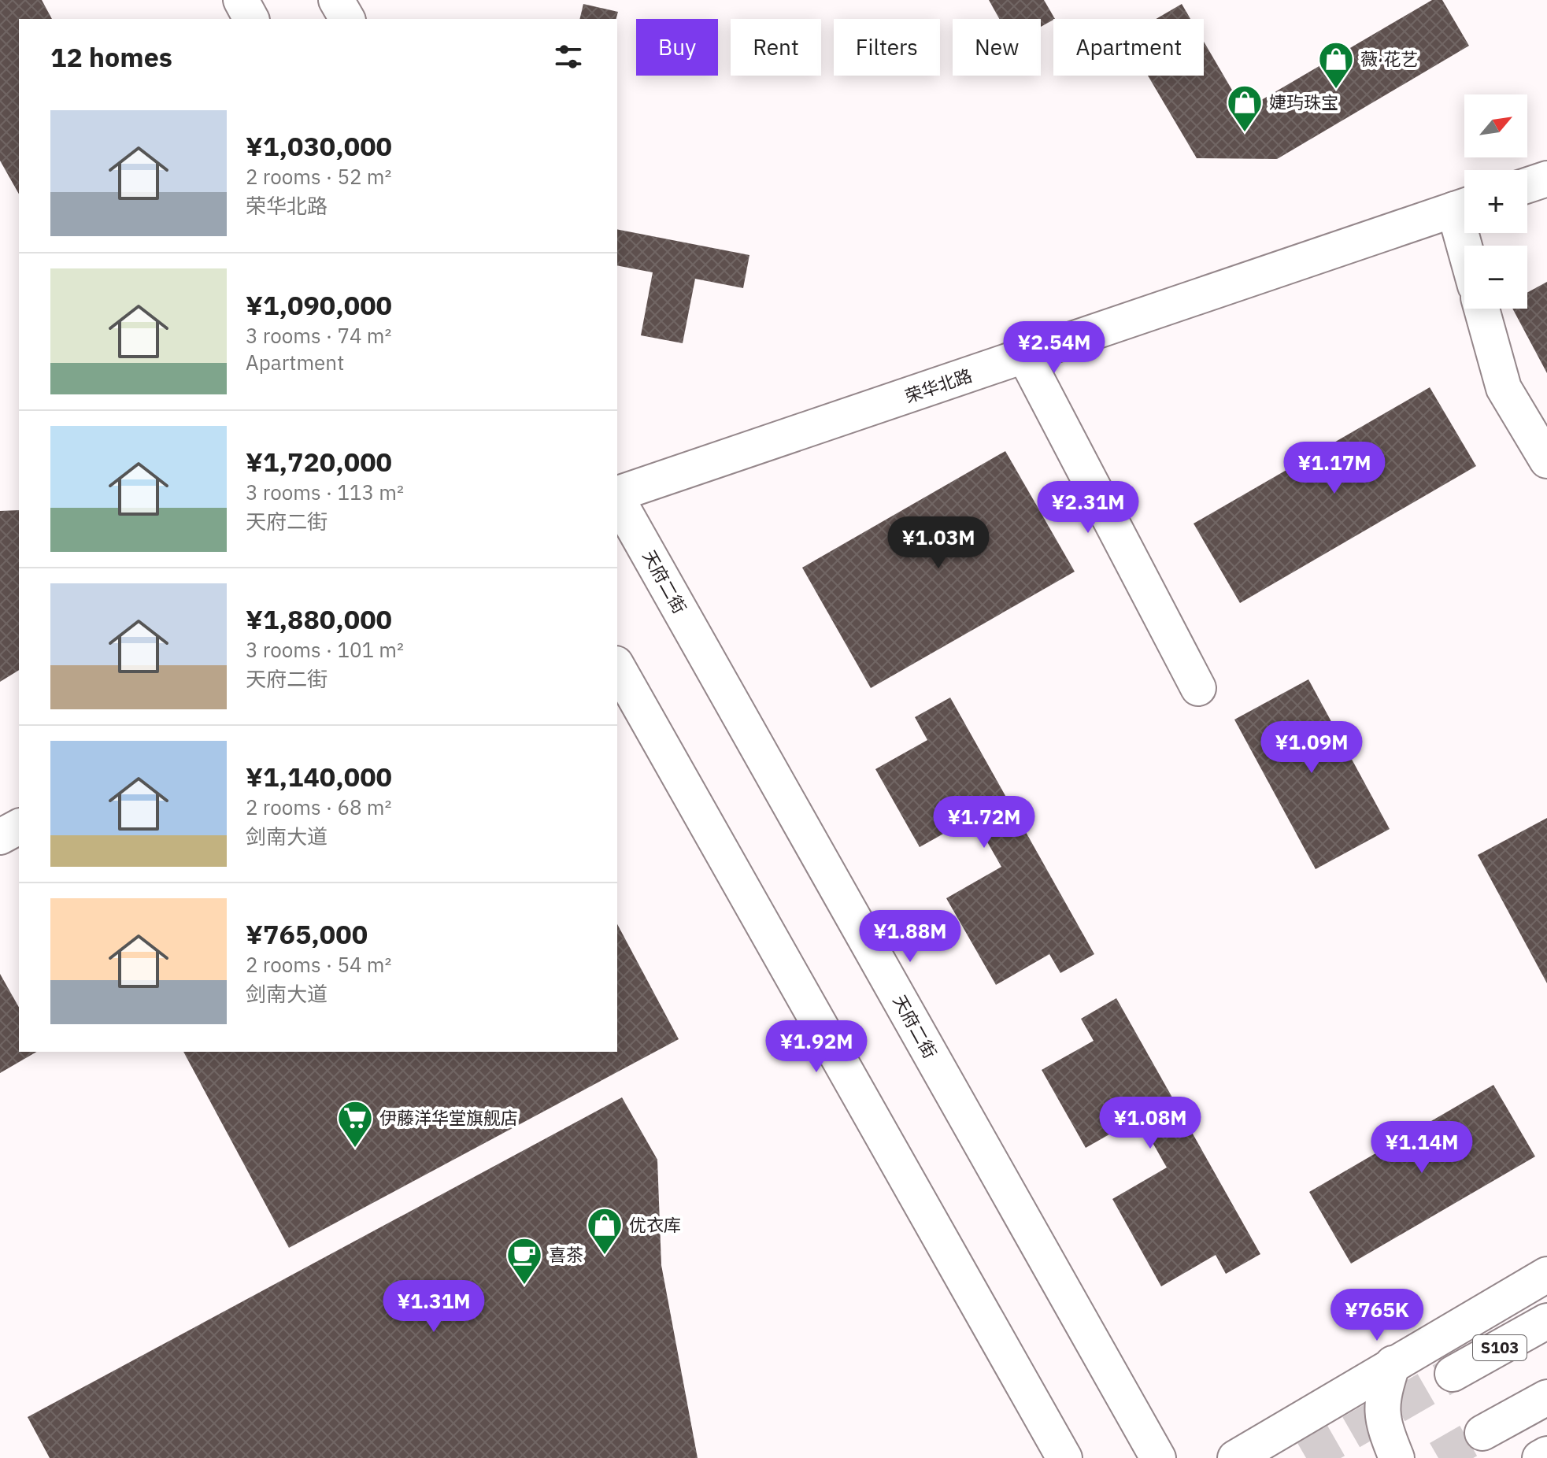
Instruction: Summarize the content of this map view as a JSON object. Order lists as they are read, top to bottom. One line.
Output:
{"streets":{"main road":["荣华北路","天府二街","S103"]},"places":{"shop":["薇·花艺","婕玙珠宝","优衣库"],"supermarket":["伊藤洋华堂旗舰店"],"cafe":["喜茶"]},"north":"top right","page":{"chip":["Buy","Rent","Filters","New","Apartment"],"heading":"12 homes","map_buttons":["+","−"],"list":[{"name":"¥1,030,000","note":"2 rooms · 52 m² · 荣华北路"},{"name":"¥1,090,000","note":"3 rooms · 74 m² · Apartment"},{"name":"¥1,720,000","note":"3 rooms · 113 m² · 天府二街"},{"name":"¥1,880,000","note":"3 rooms · 101 m² · 天府二街"},{"name":"¥1,140,000","note":"2 rooms · 68 m² · 剑南大道"},{"name":"¥765,000","note":"2 rooms · 54 m² · 剑南大道"}],"price":["¥2.54M","¥1.17M","¥2.31M","¥1.03M","¥1.09M","¥1.72M","¥1.88M","¥1.92M","¥1.08M","¥1.14M","¥1.31M","¥765K"]}}
